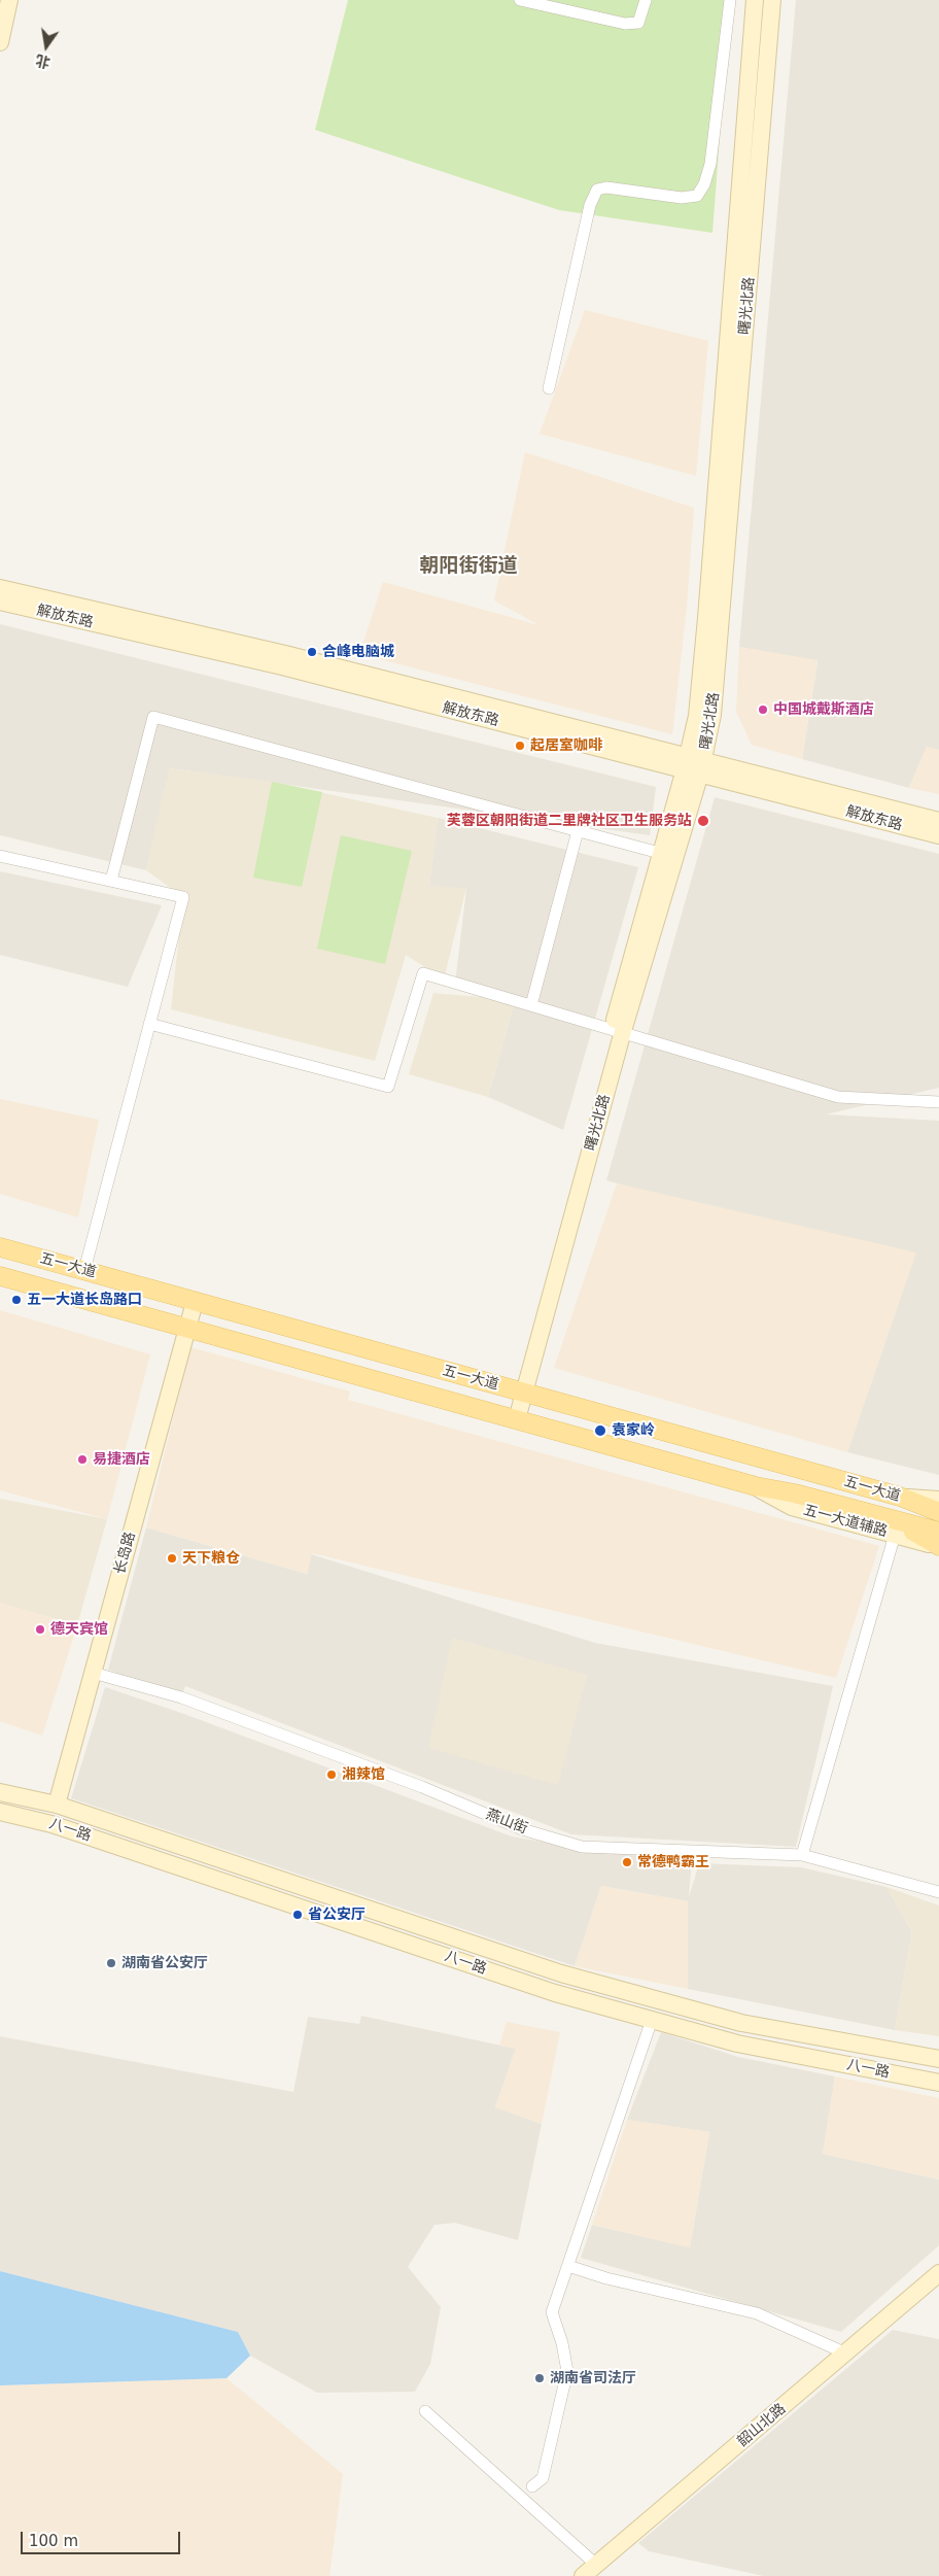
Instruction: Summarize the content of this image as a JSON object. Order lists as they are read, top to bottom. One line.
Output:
{"streets":{"main road":["曙光北路","解放东路","五一大道","长岛路","八一路","韶山北路"],"street":["燕山街"]},"crossings":[["曙光北路","解放东路"],["曙光北路","五一大道"],["五一大道","长岛路"],["长岛路","燕山街"],["长岛路","八一路"]],"districts":["朝阳街街道"],"places":["合峰电脑城","中国城戴斯酒店","起居室咖啡","芙蓉区朝阳街道二里牌社区卫生服务站","五一大道长岛路口","袁家岭","易捷酒店","天下粮仓","德天宾馆","湘辣馆","常德鸭霸王","省公安厅","湖南省公安厅","湖南省司法厅"],"scale_bar":"100 m","north":"bottom"}
